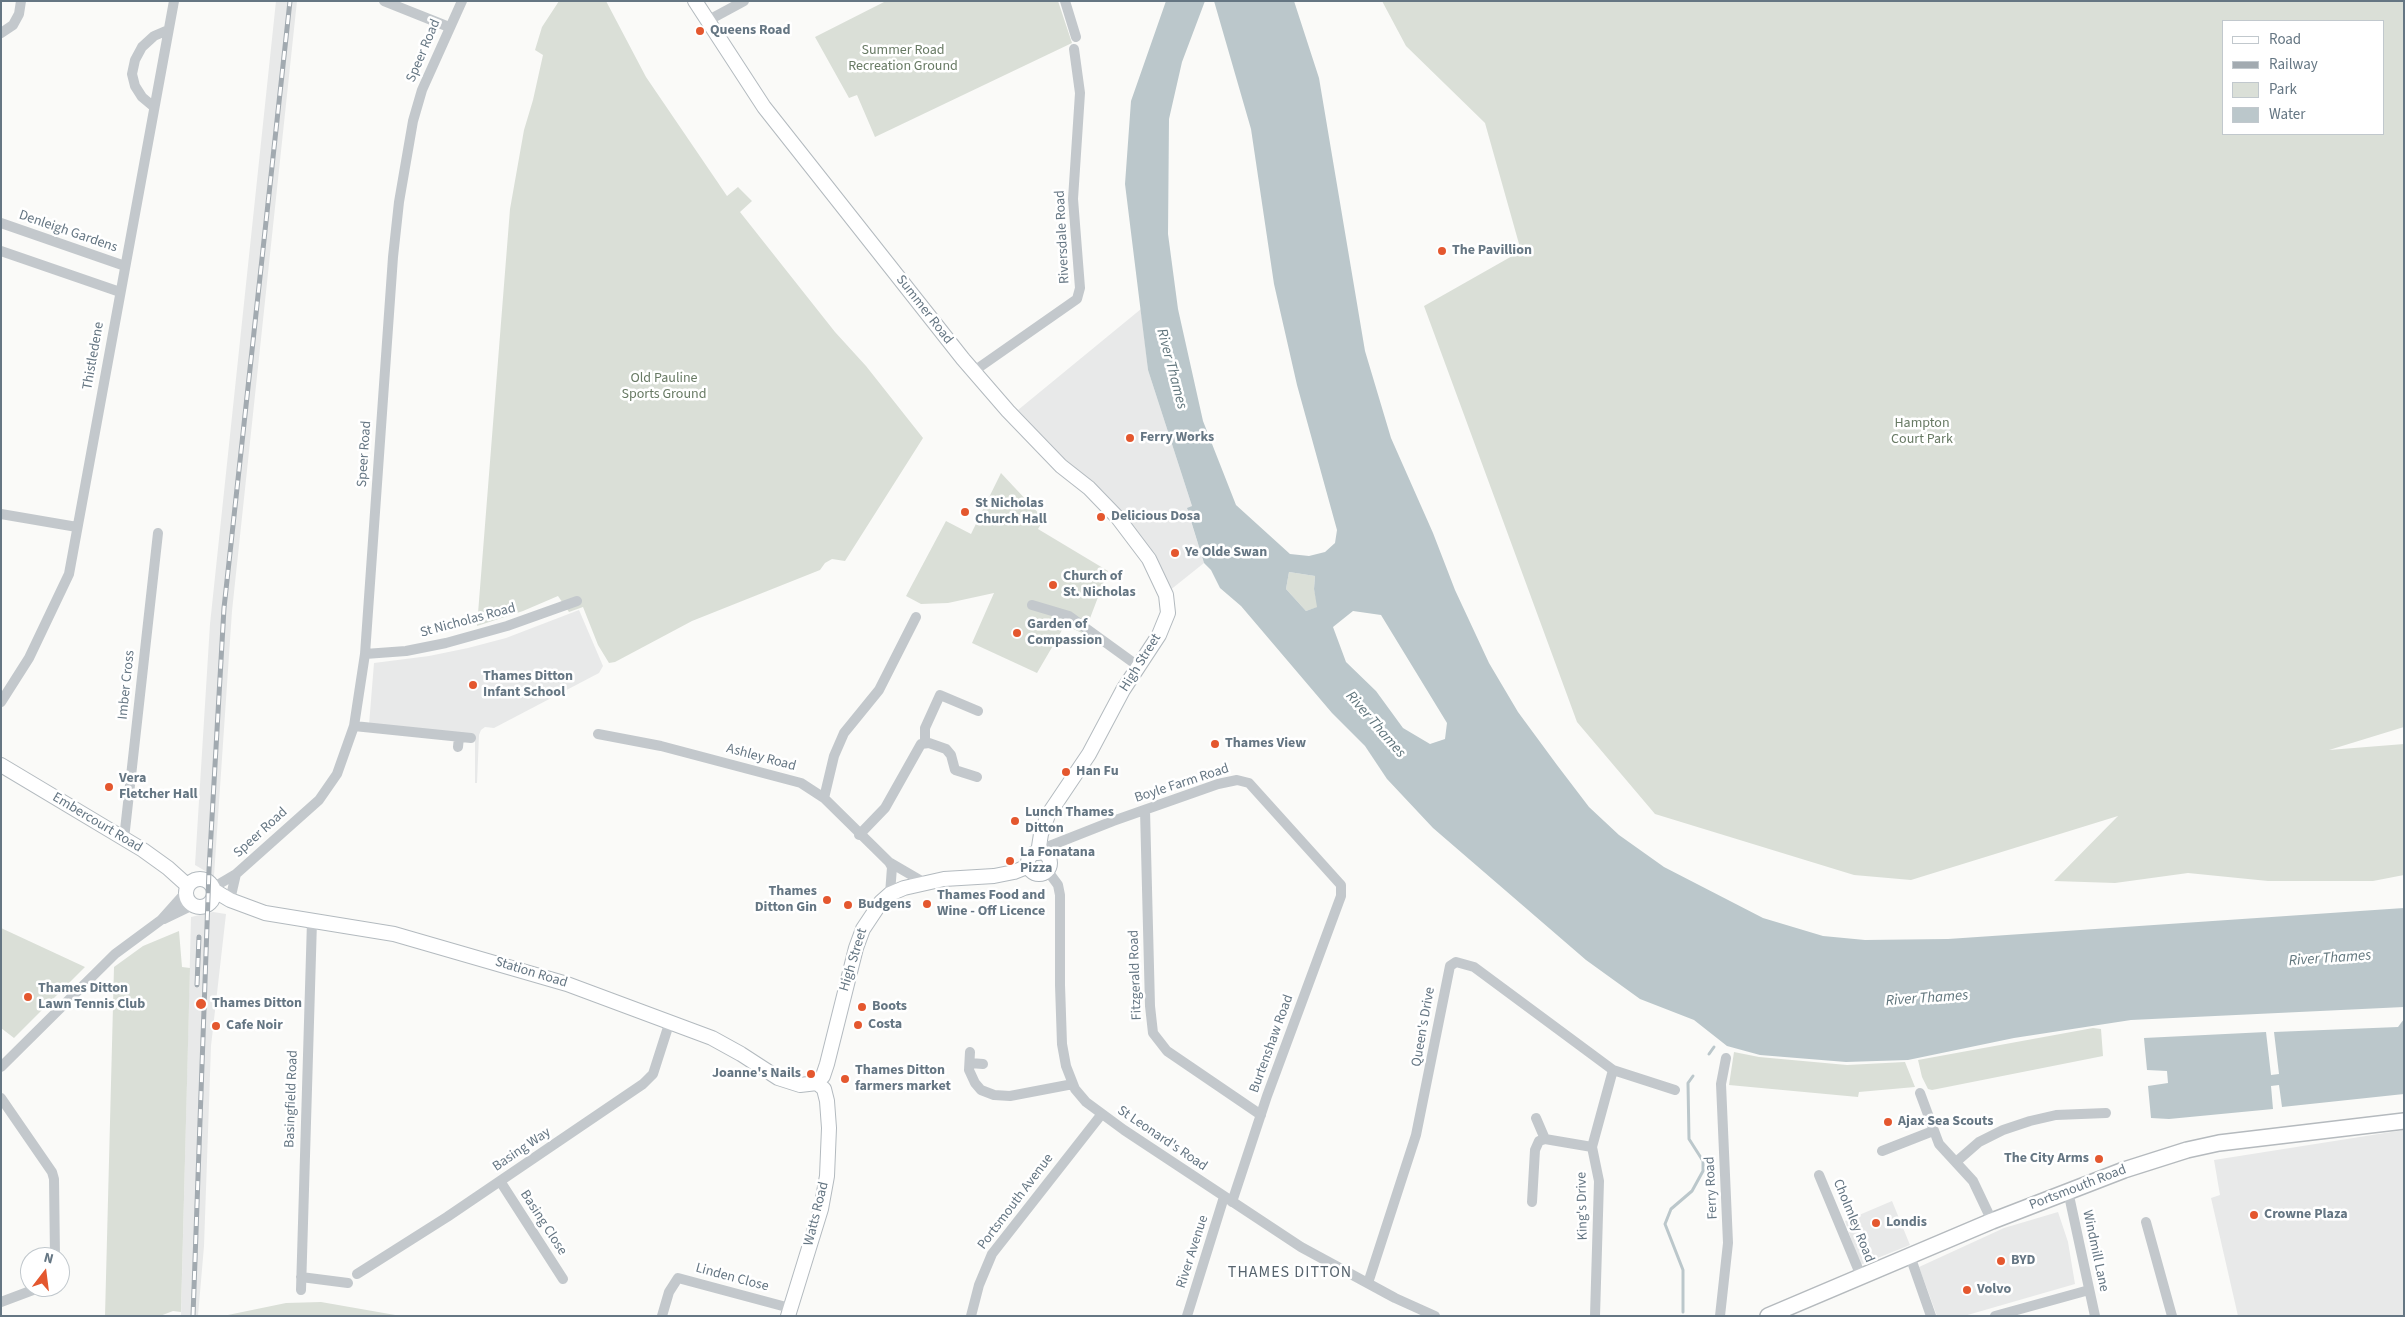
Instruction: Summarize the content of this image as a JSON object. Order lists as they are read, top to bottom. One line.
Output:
{"streets":{"main road":["Portsmouth Road"],"street":["Speer Road","Denleigh Gardens","Riversdale Road","Summer Road","Thistledene","St Nicholas Road","High Street","Imber Cross","Ashley Road","Boyle Farm Road","Embercourt Road","Station Road","Fitzgerald Road","Queen's Drive","Burtenshaw Road","Basingfield Road","St Leonard's Road","Basing Way","Ferry Road","Portsmouth Avenue","King's Drive","Watts Road","Cholmley Road","Basing Close","Windmill Lane","River Avenue","Linden Close"]},"crossings":[["Speer Road","St Nicholas Road"],["Speer Road","Embercourt Road"],["Speer Road","Station Road"],["Denleigh Gardens","Thistledene"],["Riversdale Road","Summer Road"],["Summer Road","High Street"],["High Street","Ashley Road"],["High Street","Boyle Farm Road"],["High Street","Station Road"],["High Street","St Leonard's Road"],["High Street","Watts Road"],["Imber Cross","Embercourt Road"],["Boyle Farm Road","Fitzgerald Road"],["Boyle Farm Road","Burtenshaw Road"],["Boyle Farm Road","St Leonard's Road"],["Embercourt Road","Station Road"],["Station Road","Basingfield Road"],["Station Road","Basing Way"],["Station Road","Watts Road"],["Fitzgerald Road","Burtenshaw Road"],["Queen's Drive","St Leonard's Road"],["Queen's Drive","King's Drive"],["Burtenshaw Road","St Leonard's Road"],["Burtenshaw Road","River Avenue"],["St Leonard's Road","Portsmouth Avenue"],["St Leonard's Road","River Avenue"],["Basing Way","Basing Close"],["Portsmouth Road","Cholmley Road"],["Portsmouth Road","Windmill Lane"],["Watts Road","Linden Close"]],"districts":["THAMES DITTON"],"water":["River Thames"],"parks":["Summer Road Recreation Ground","Old Pauline Sports Ground","Hampton Court Park"],"places":["Queens Road","The Pavillion","Ferry Works","St Nicholas Church Hall","Delicious Dosa","Ye Olde Swan","Church of St. Nicholas","Garden of Compassion","Thames Ditton Infant School","Thames View","Han Fu","Vera Fletcher Hall","Lunch Thames Ditton","La Fonatana Pizza","Thames Ditton Gin","Thames Food and Wine - Off Licence","Budgens","Thames Ditton Lawn Tennis Club","Thames Ditton","Boots","Costa","Cafe Noir","Joanne's Nails","Thames Ditton farmers market","Ajax Sea Scouts","The City Arms","Crowne Plaza","Londis","BYD","Volvo"],"legend":["Road","Railway","Park","Water"],"north":"top"}
